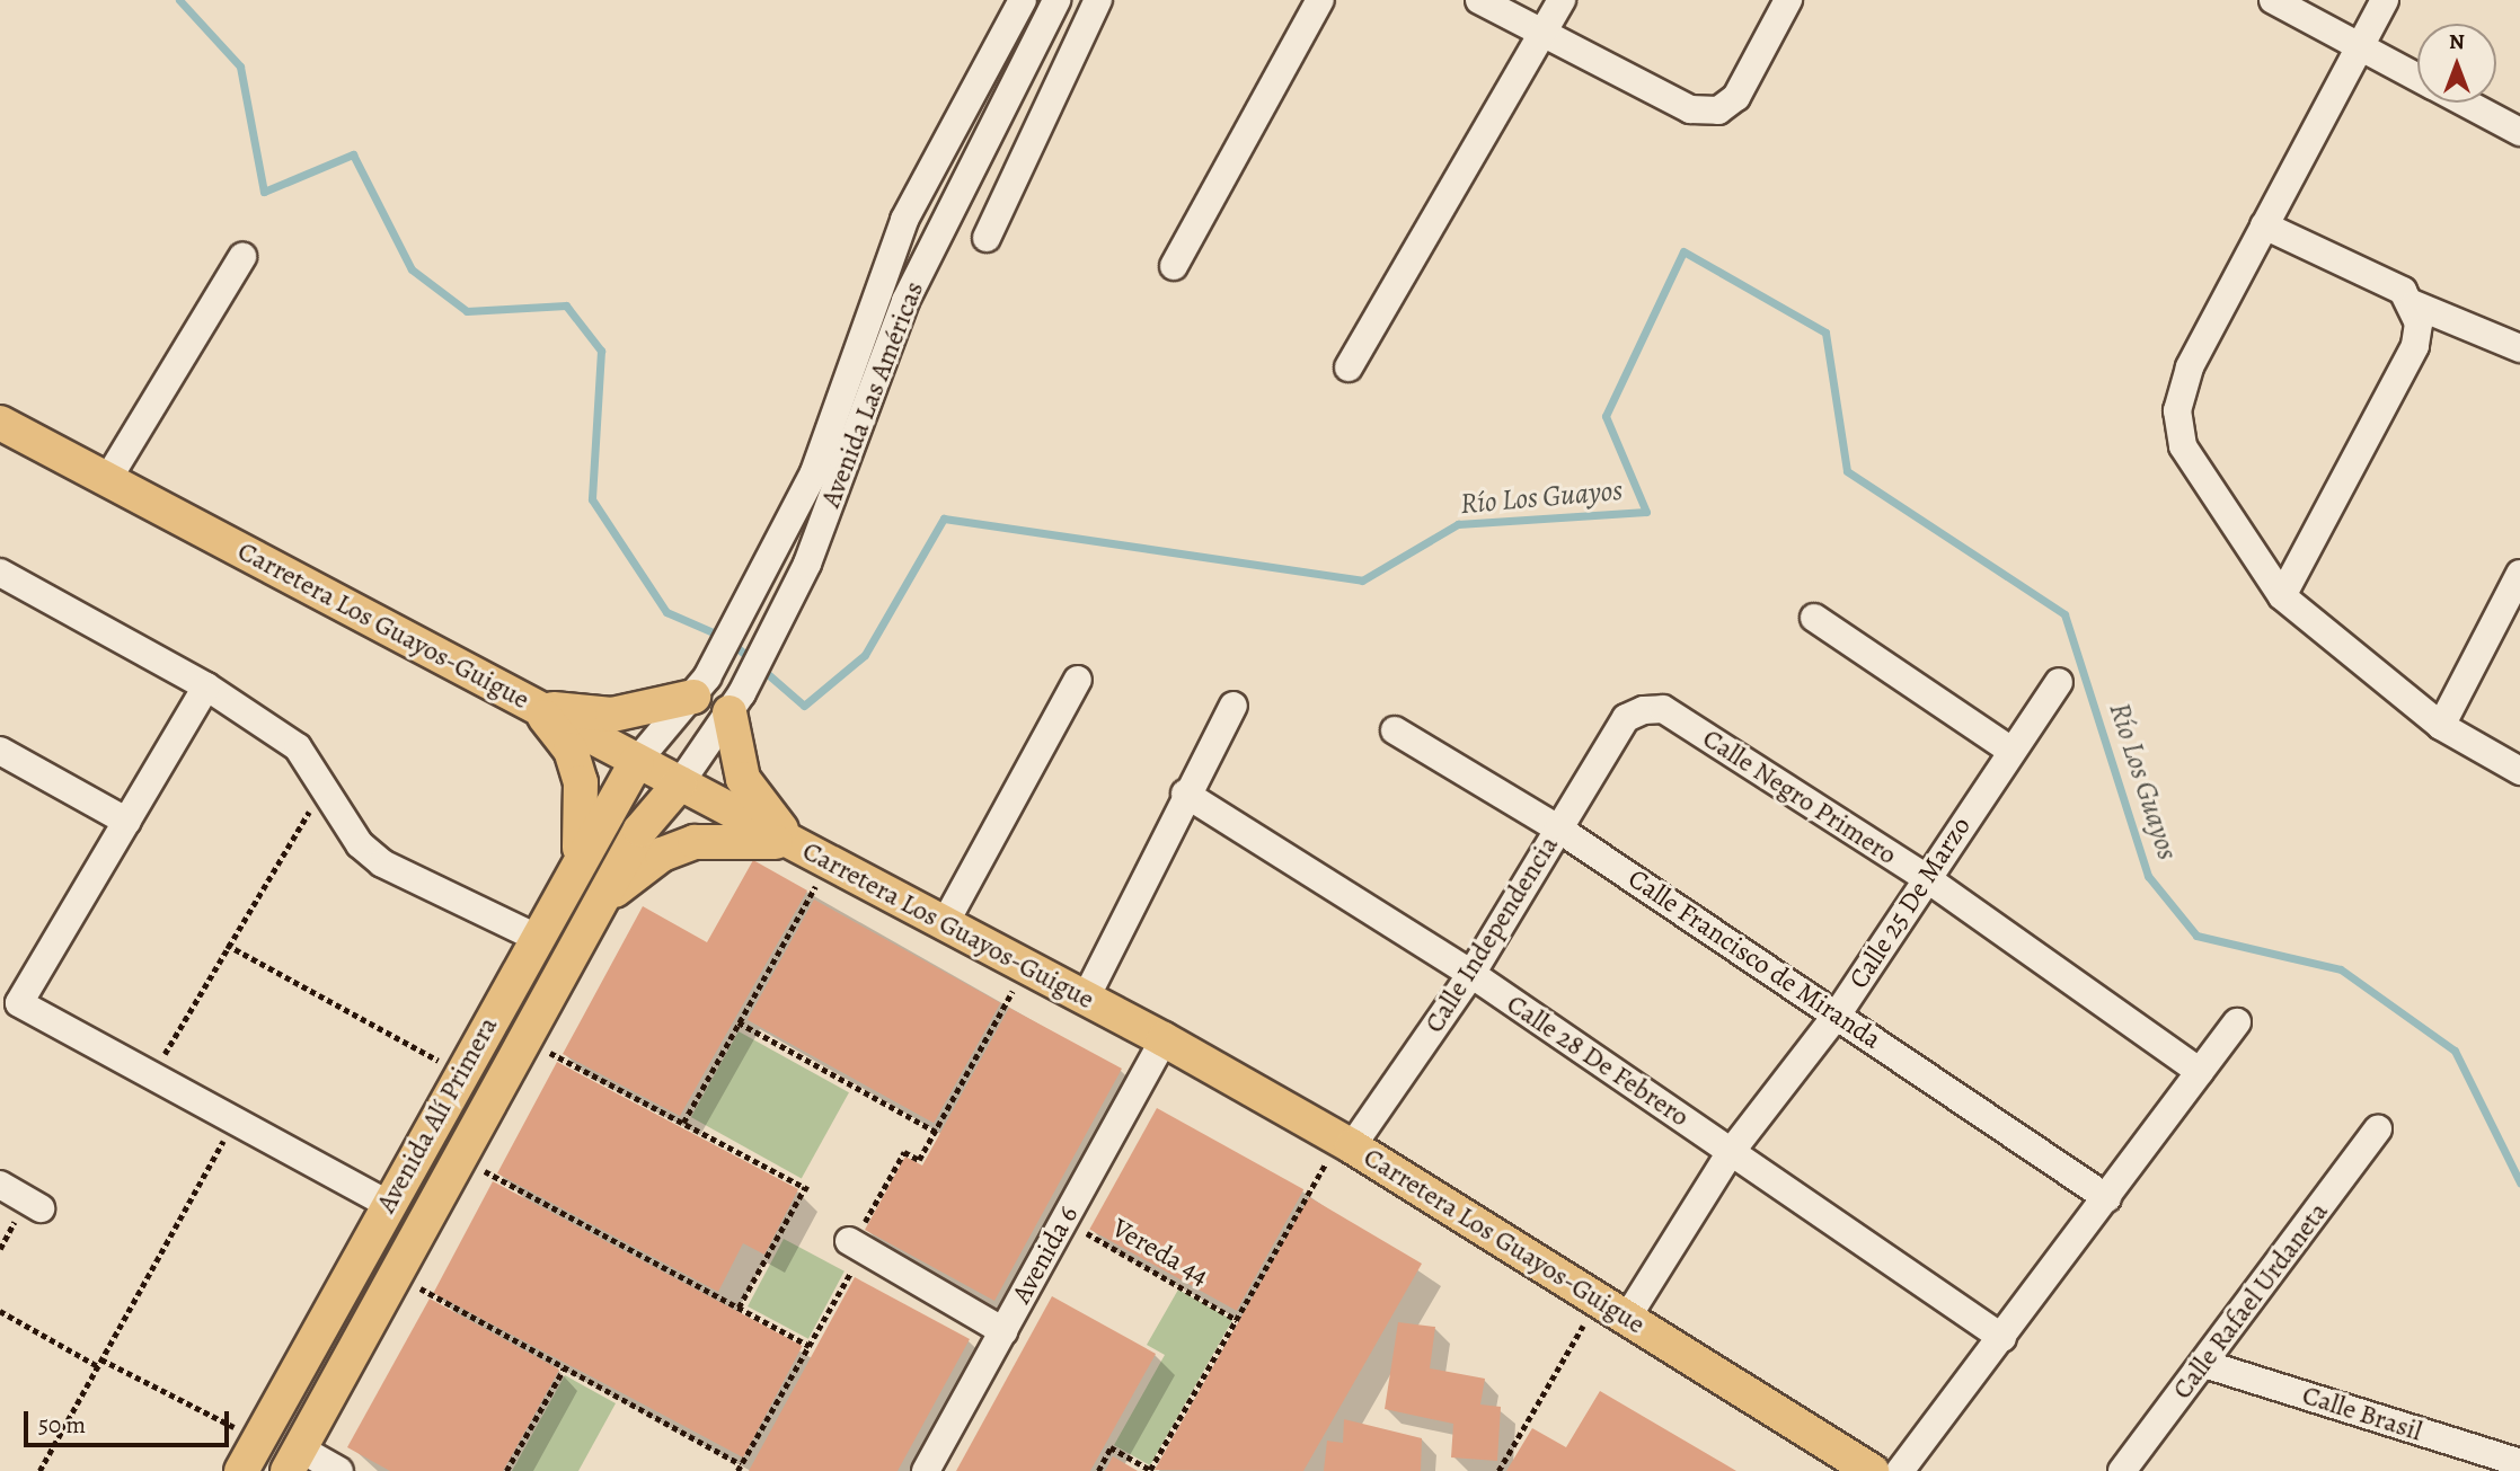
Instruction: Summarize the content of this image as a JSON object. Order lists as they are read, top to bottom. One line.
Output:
{"streets":{"main road":["Carretera Los Guayos-Guigue","Avenida Alí Primera"],"street":["Avenida Las Américas","Calle Negro Primero","Calle 25 De Marzo","Calle Independencia","Calle Francisco de Miranda","Calle 28 De Febrero","Avenida 6","Calle Rafael Urdaneta","Calle Brasil"],"path":["Vereda 44"]},"crossings":[["Avenida Las Américas","Carretera Los Guayos-Guigue"],["Avenida Las Américas","Avenida Alí Primera"],["Carretera Los Guayos-Guigue","Calle 25 De Marzo"],["Carretera Los Guayos-Guigue","Calle Independencia"],["Carretera Los Guayos-Guigue","Avenida Alí Primera"],["Carretera Los Guayos-Guigue","Avenida 6"],["Calle Negro Primero","Calle 25 De Marzo"],["Calle Negro Primero","Calle Independencia"],["Calle 25 De Marzo","Calle Francisco de Miranda"],["Calle 25 De Marzo","Calle 28 De Febrero"],["Calle Independencia","Calle Francisco de Miranda"],["Calle Independencia","Calle 28 De Febrero"],["Vereda 44","Avenida 6"],["Calle Rafael Urdaneta","Calle Brasil"]],"water":["Río Los Guayos"],"scale_bar":"50 m","north":"top"}
